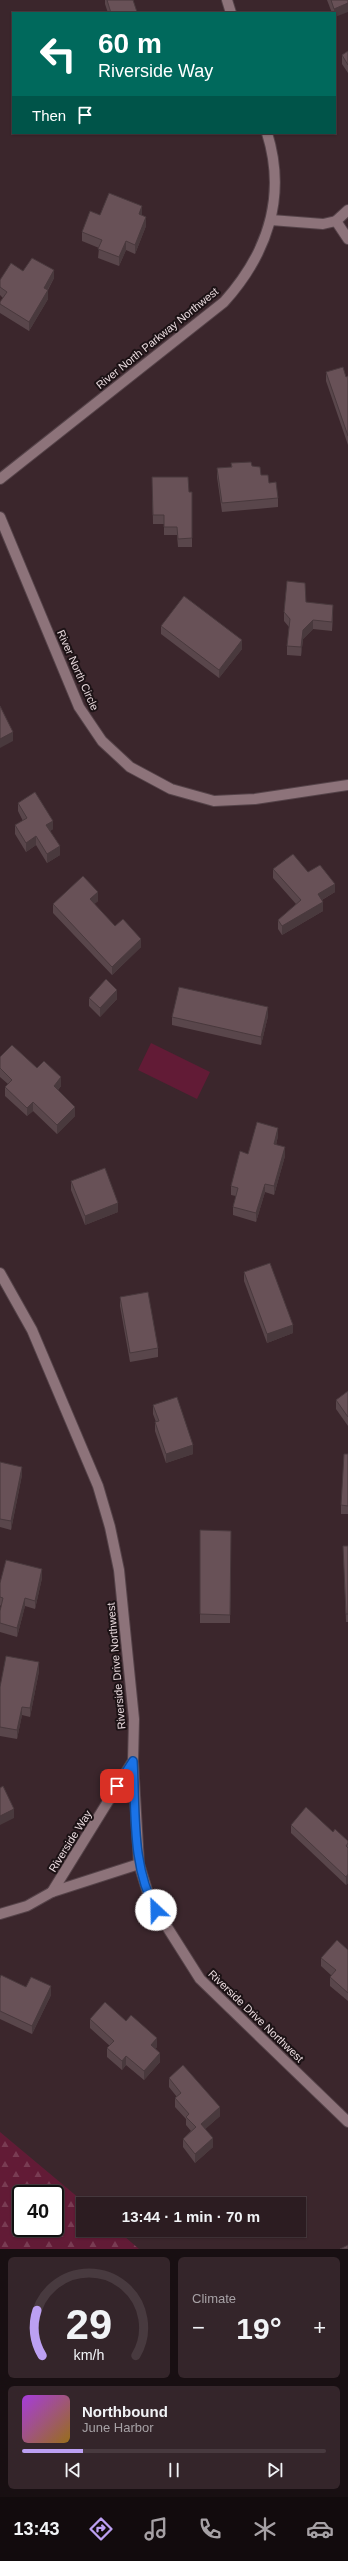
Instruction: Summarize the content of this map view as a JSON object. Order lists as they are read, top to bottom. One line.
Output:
{"streets":{"street":["River North Parkway Northwest","River North Circle","Riverside Drive Northwest","Riverside Way"]},"crossings":[["Riverside Drive Northwest","Riverside Way"]],"page":{"turn":["60 m","Riverside Way"],"then":"Then","limit":"40","trip":"13:44 · 1 min · 70 m","tile":"Climate","heat":["−","19°","+"],"song":["Northbound","June Harbor"],"tabs":"13:43","gauge":["29","km/h"]}}
